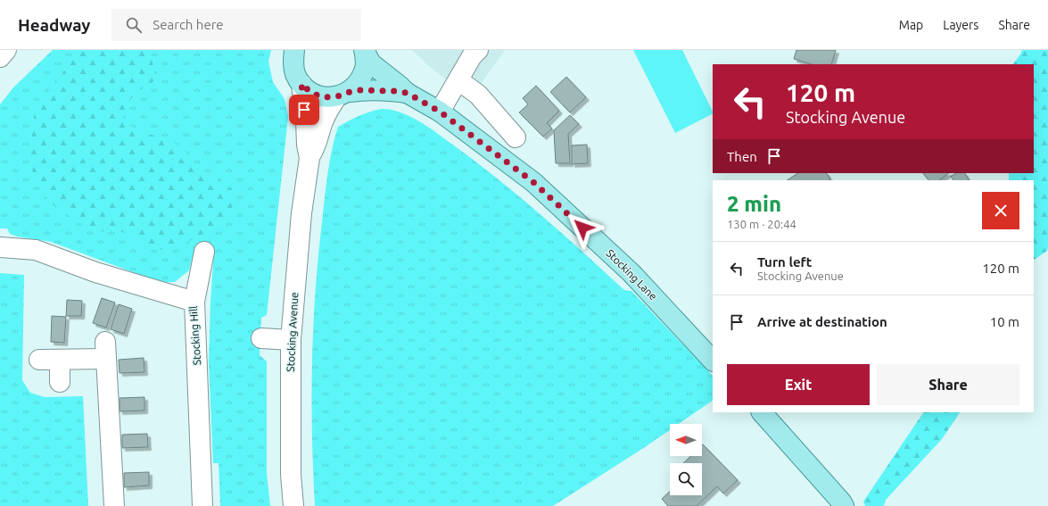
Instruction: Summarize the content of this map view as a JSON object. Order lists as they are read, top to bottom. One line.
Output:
{"streets":{"main road":["Stocking Lane"],"street":["Stocking Avenue","Stocking Hill"]},"crossings":[["Stocking Lane","Stocking Avenue"]],"north":"left","page":{"header":"Headway","search":"Search here","nav":["Map","Layers","Share"],"turn":["120 m","Stocking Avenue"],"then":"Then","heading":["2 min","130 m · 20:44"],"list":[{"name":"Turn left","note":"Stocking Avenue","value":"120 m"},{"name":"Arrive at destination","value":"10 m"}],"buttons":["Exit","Share"]}}
